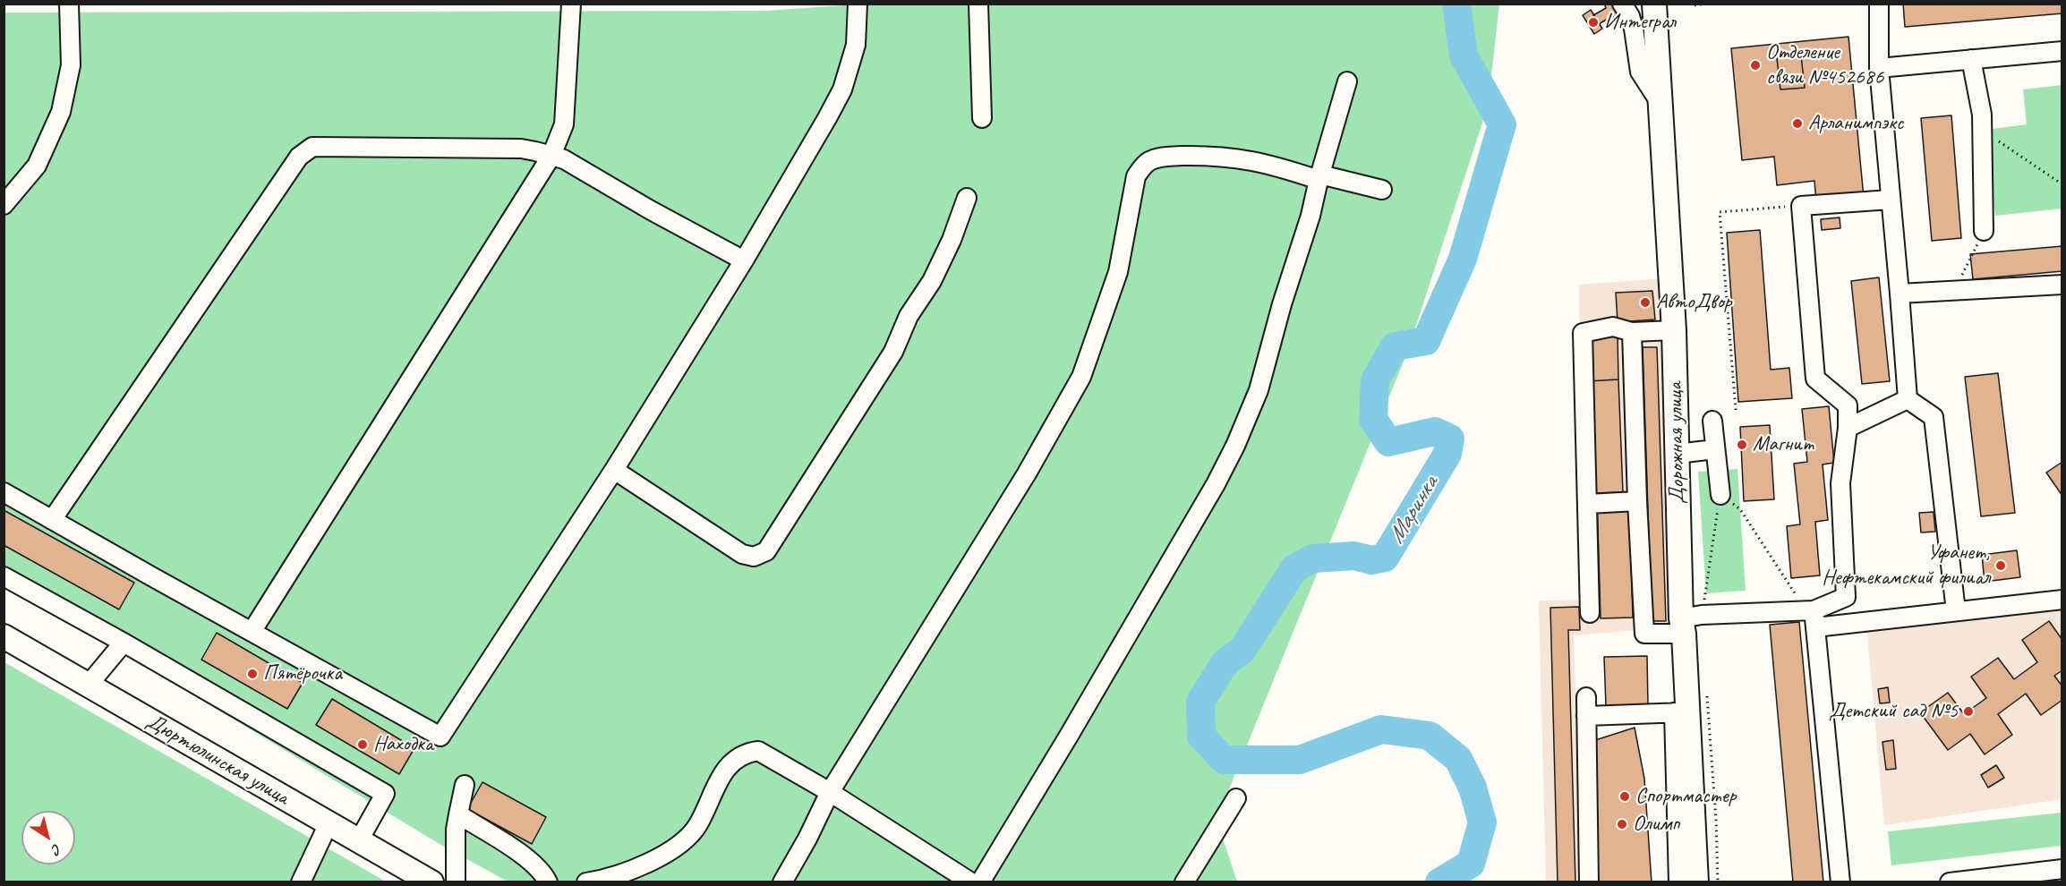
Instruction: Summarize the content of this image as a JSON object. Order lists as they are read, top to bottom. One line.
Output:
{"streets":{"main road":["Дорожная улица","Дюртюлинская улица"]},"water":["Маринка"],"places":["Интеграл","Отделение связи №452686","Арланимпэкс","АвтоДвор","Магнит","Уфанет, Нефтекамский филиал","Пятёрочка","Детский сад №5","Находка","Спортмастер","Олимп"],"north":"bottom right"}
